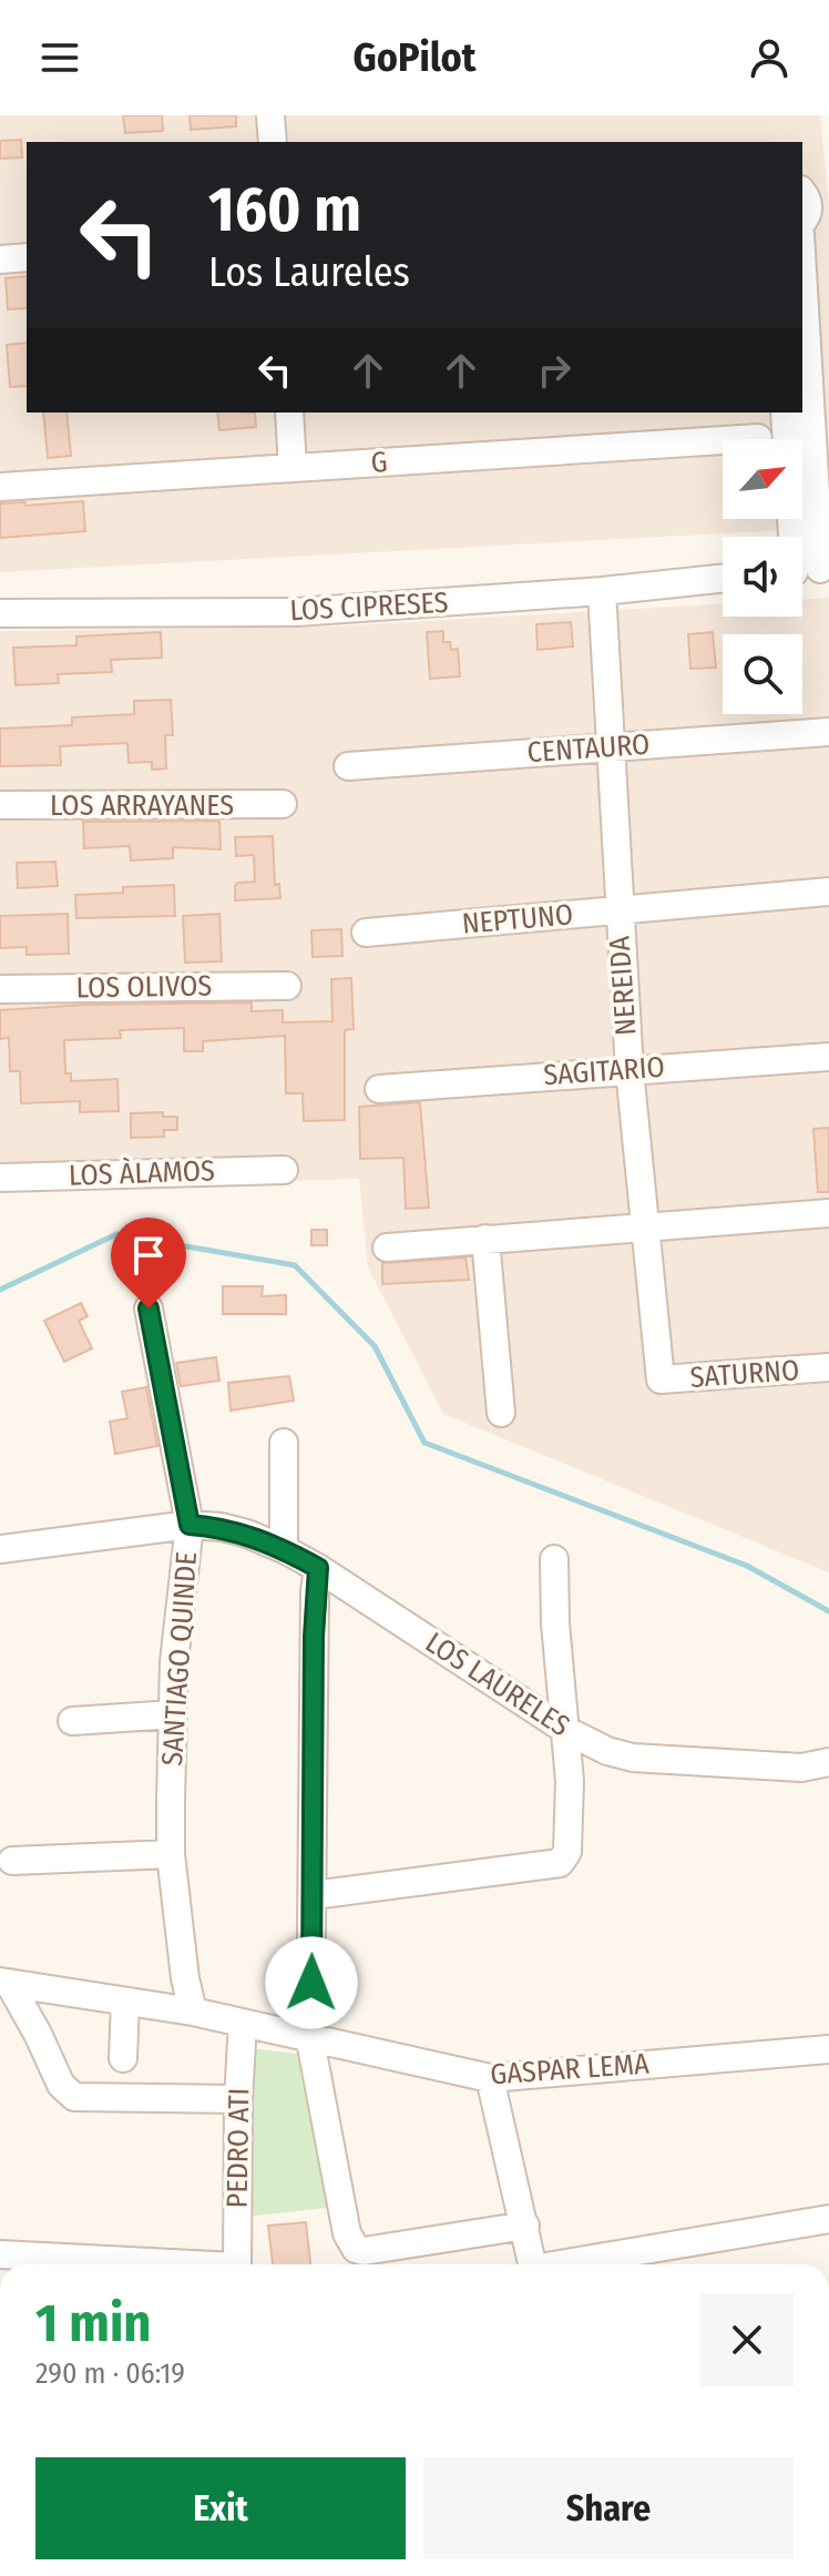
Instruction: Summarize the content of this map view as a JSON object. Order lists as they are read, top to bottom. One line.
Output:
{"streets":{"street":["G","LOS CIPRESES","CENTAURO","LOS ARRAYANES","NEPTUNO","NEREIDA","LOS OLIVOS","SAGITARIO","LOS ÀLAMOS","SATURNO","SANTIAGO QUINDE","LOS LAURELES","GASPAR LEMA","PEDRO ATI"]},"crossings":[["LOS CIPRESES","NEREIDA"],["CENTAURO","NEREIDA"],["NEPTUNO","NEREIDA"],["NEREIDA","SAGITARIO"],["NEREIDA","SATURNO"],["SANTIAGO QUINDE","LOS LAURELES"],["SANTIAGO QUINDE","GASPAR LEMA"],["GASPAR LEMA","PEDRO ATI"]],"north":"top right","page":{"header":"GoPilot","turn":["160 m","Los Laureles"],"heading":["1 min","290 m · 06:19"],"buttons":["Exit","Share"]}}
